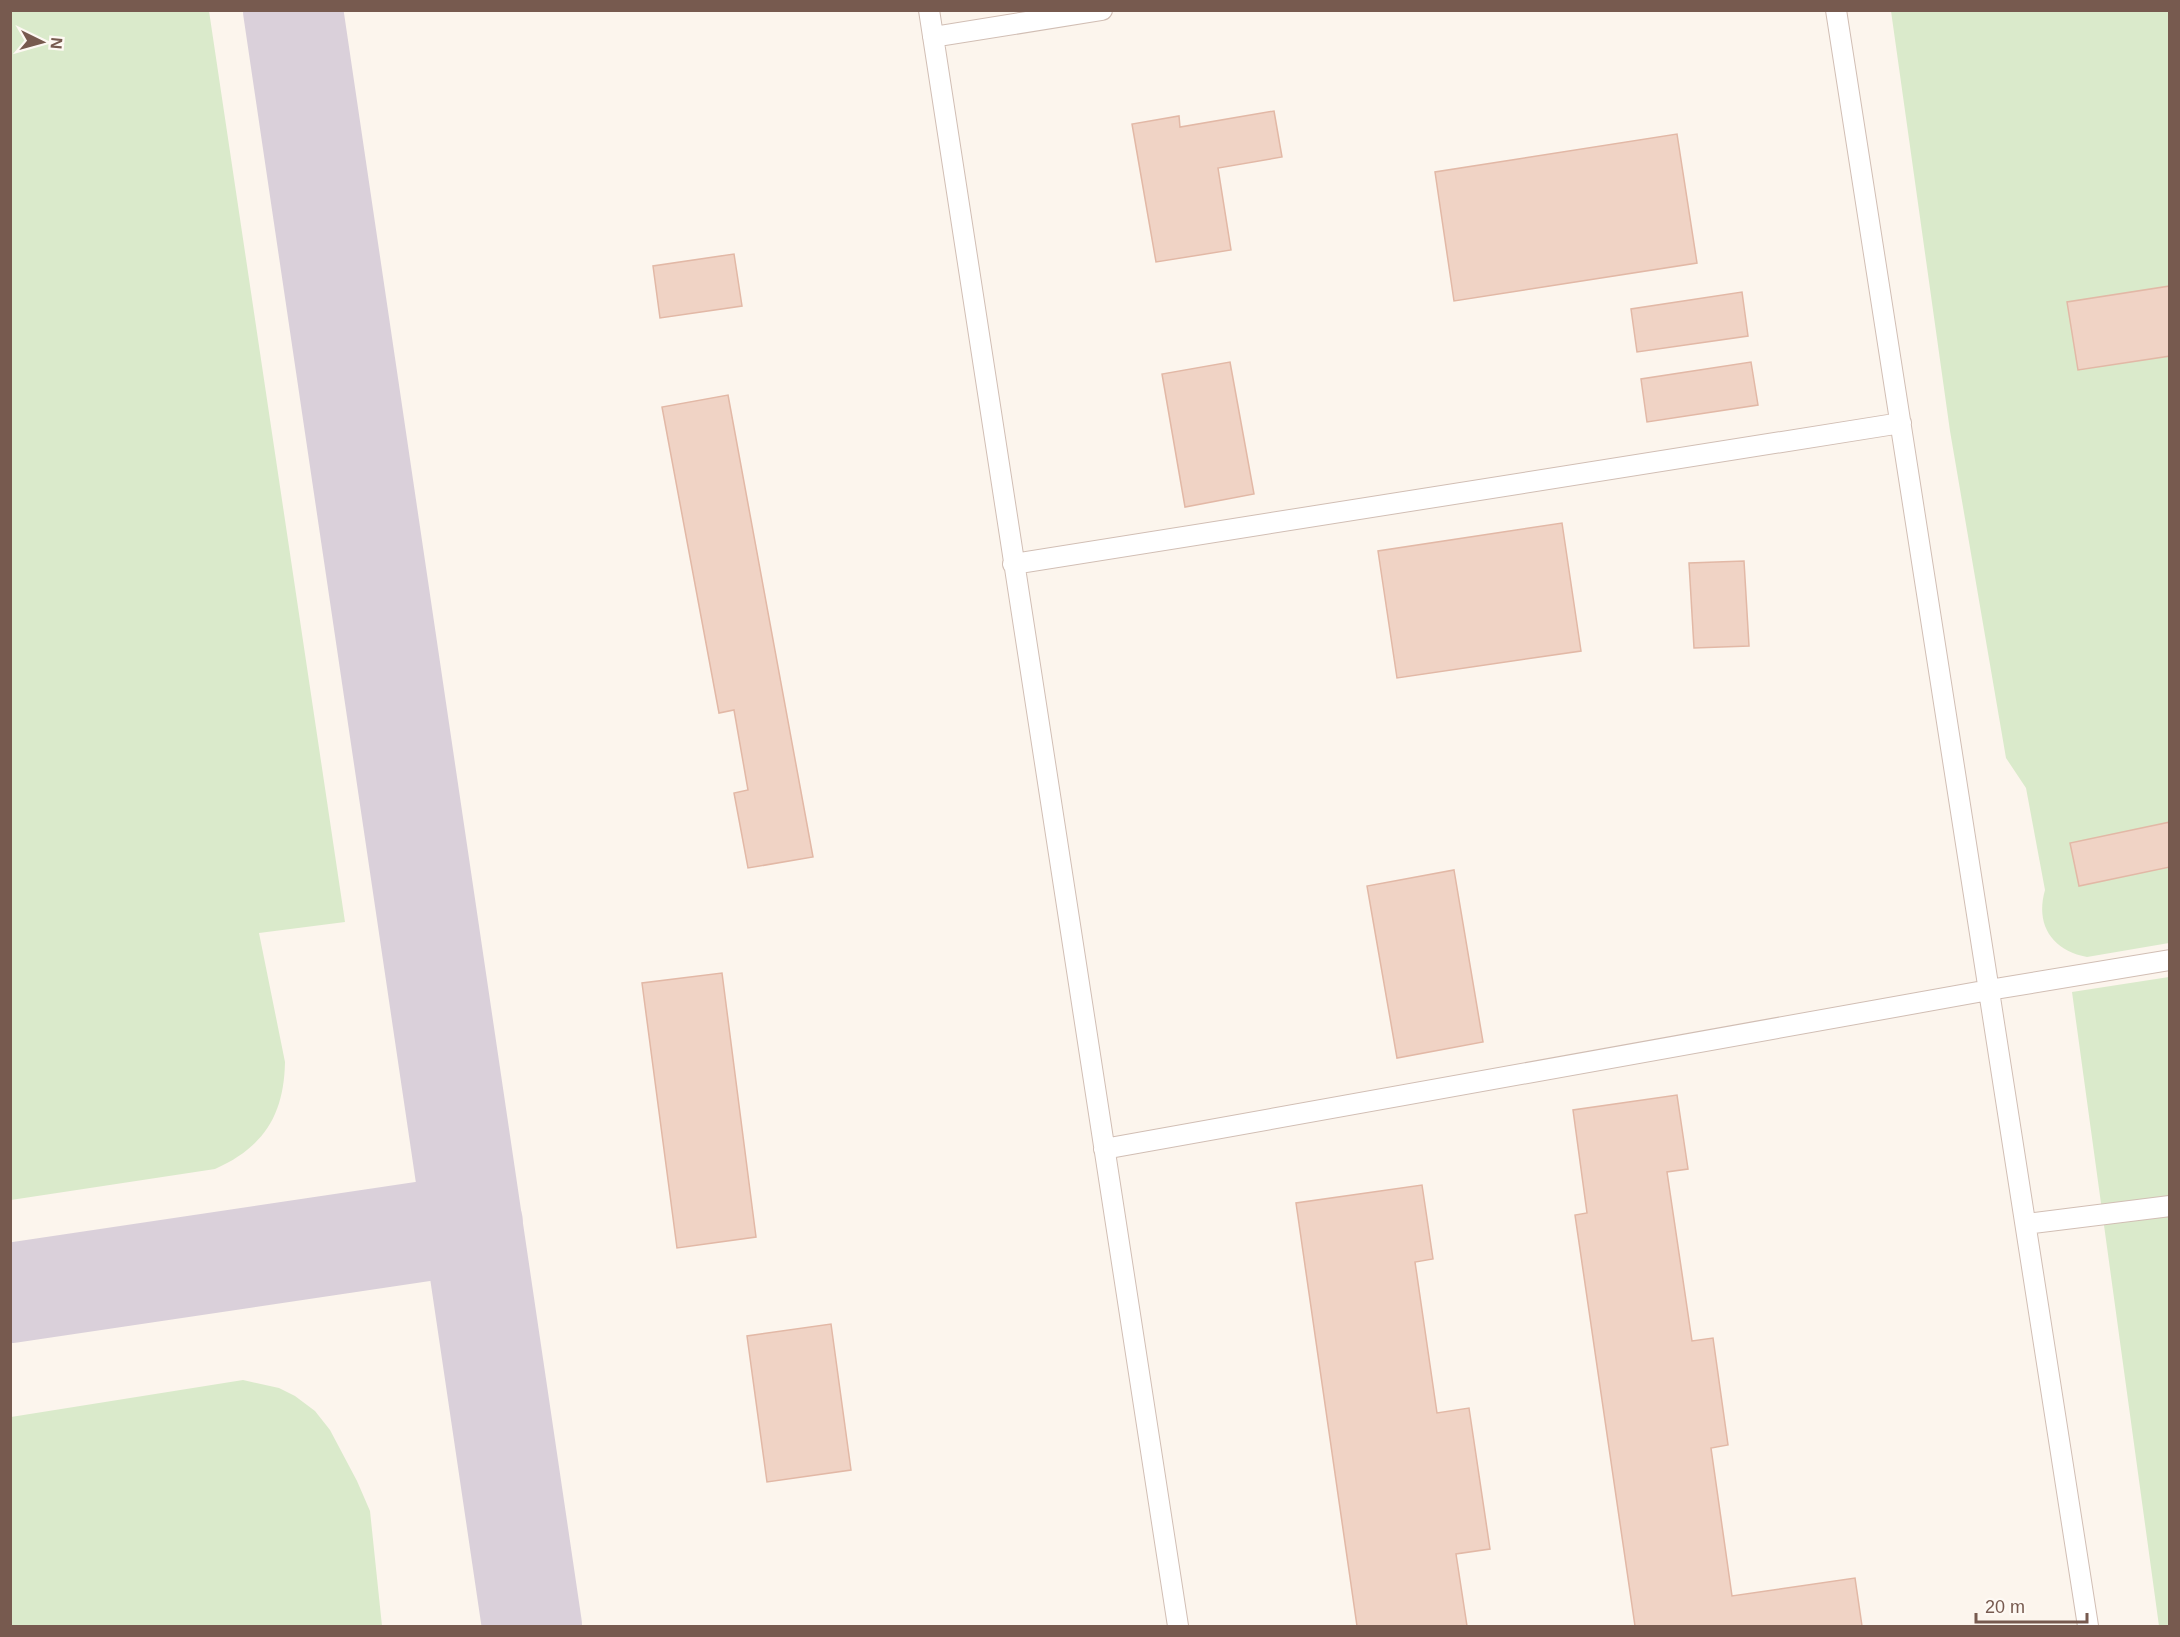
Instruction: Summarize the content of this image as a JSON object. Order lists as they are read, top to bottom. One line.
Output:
{"scale_bar":"20 m","north":"right"}
